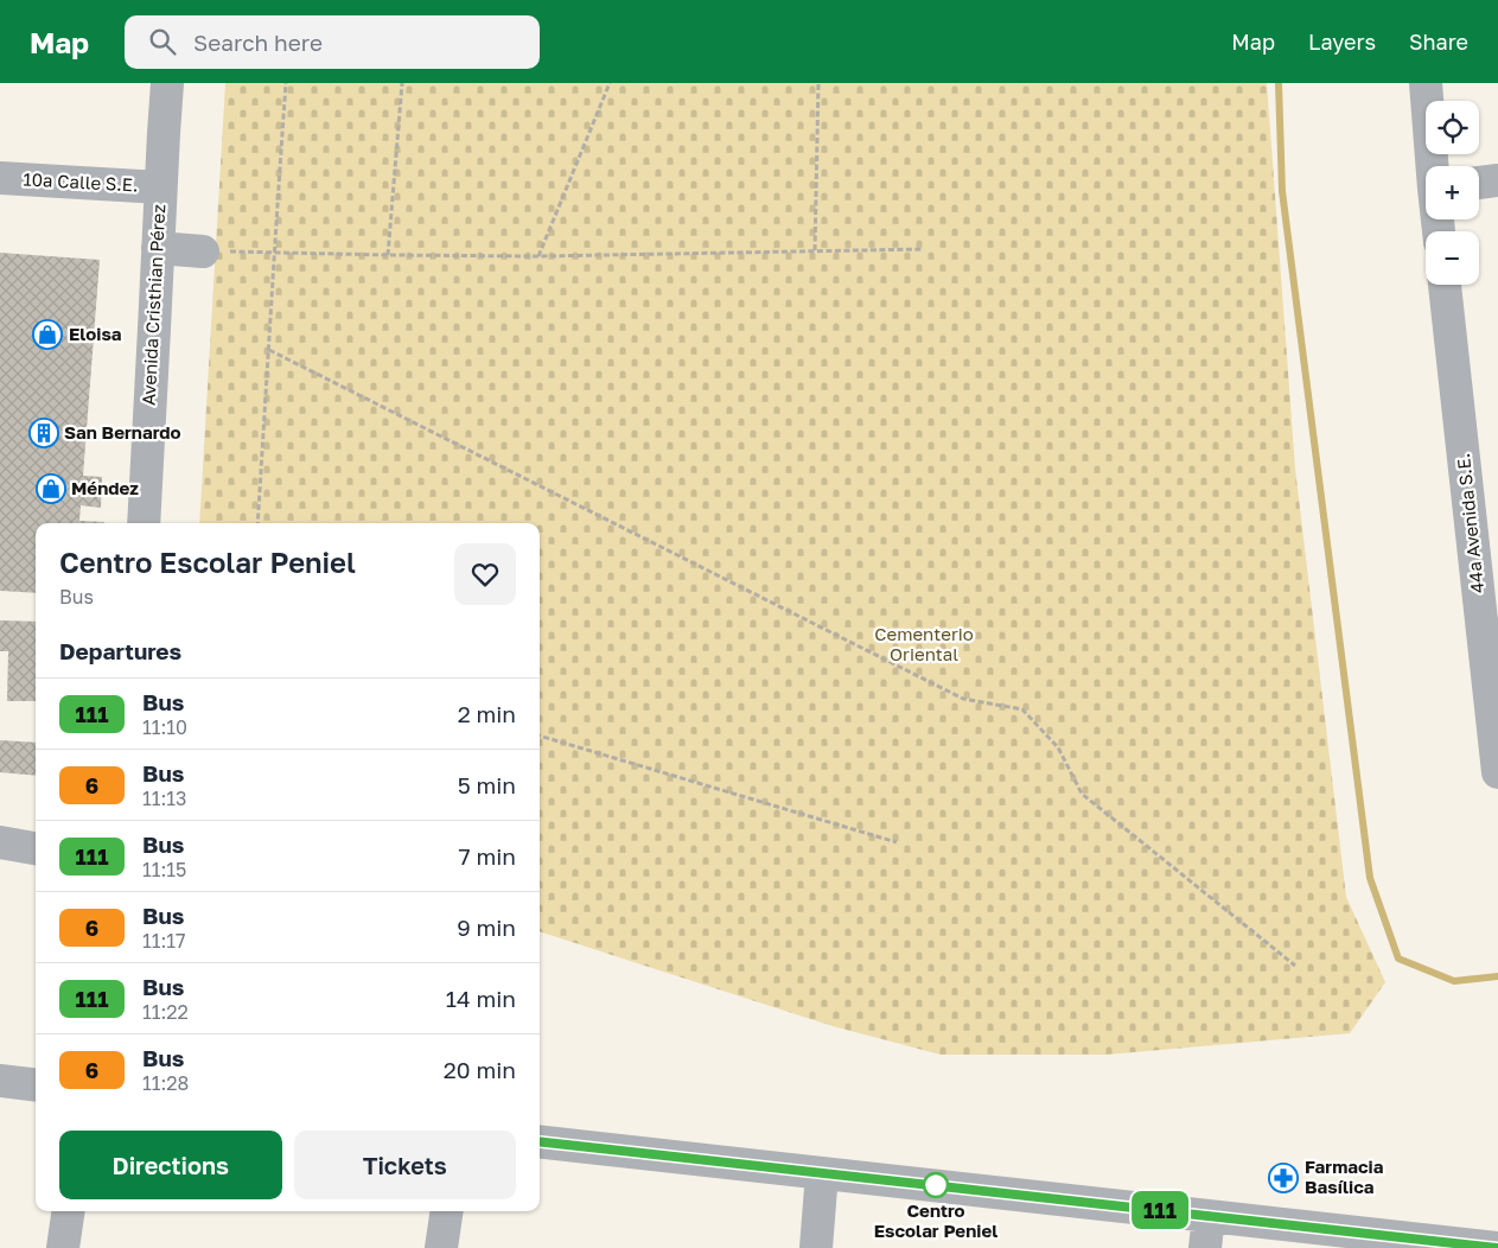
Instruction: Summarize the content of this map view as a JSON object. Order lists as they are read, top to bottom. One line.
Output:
{"streets":{"street":["10a Calle S.E.","Avenida Cristhian Pérez","44a Avenida S.E."]},"crossings":[["10a Calle S.E.","Avenida Cristhian Pérez"]],"parks":["Cementerio Oriental"],"places":{"shop":["Eloisa","Méndez"],"building":["San Bernardo"],"pharmacy":["Farmacia Basílica"],"other":["Centro Escolar Peniel"]},"lines":["bus line 111"],"page":{"header":"Map","search":"Search here","nav":["Map","Layers","Share"],"on_map":"111","map_buttons":["+","−"],"heading":[["Centro Escolar Peniel","Bus"],"Departures"],"list":[{"mark":"111","name":"Bus","note":"11:10","value":"2 min"},{"mark":"6","name":"Bus","note":"11:13","value":"5 min"},{"mark":"111","name":"Bus","note":"11:15","value":"7 min"},{"mark":"6","name":"Bus","note":"11:17","value":"9 min"},{"mark":"111","name":"Bus","note":"11:22","value":"14 min"},{"mark":"6","name":"Bus","note":"11:28","value":"20 min"}],"buttons":["Directions","Tickets"]}}
